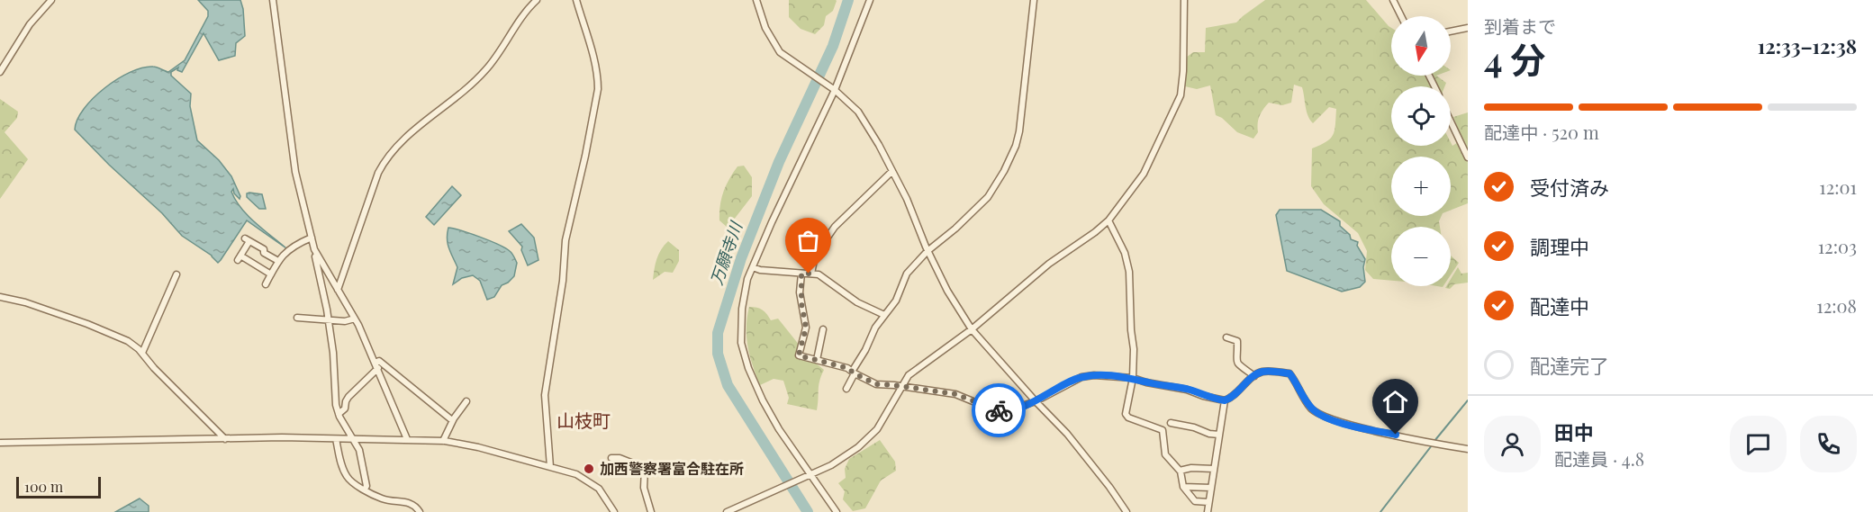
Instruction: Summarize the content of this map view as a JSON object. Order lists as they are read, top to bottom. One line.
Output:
{"districts":["山枝町"],"water":["万願寺川"],"places":["加西警察署富合駐在所"],"scale_bar":"100 m","north":"bottom","page":{"heading":["4 分","到着まで","12:33–12:38"],"panel":["田中","配達員 · 4.8"],"map_buttons":["+","−"],"bar":"配達中 · 520 m","list":[["受付済み","12:01"],["調理中","12:03"],["配達中","12:08"],"配達完了"],"scale":"100 m"}}
